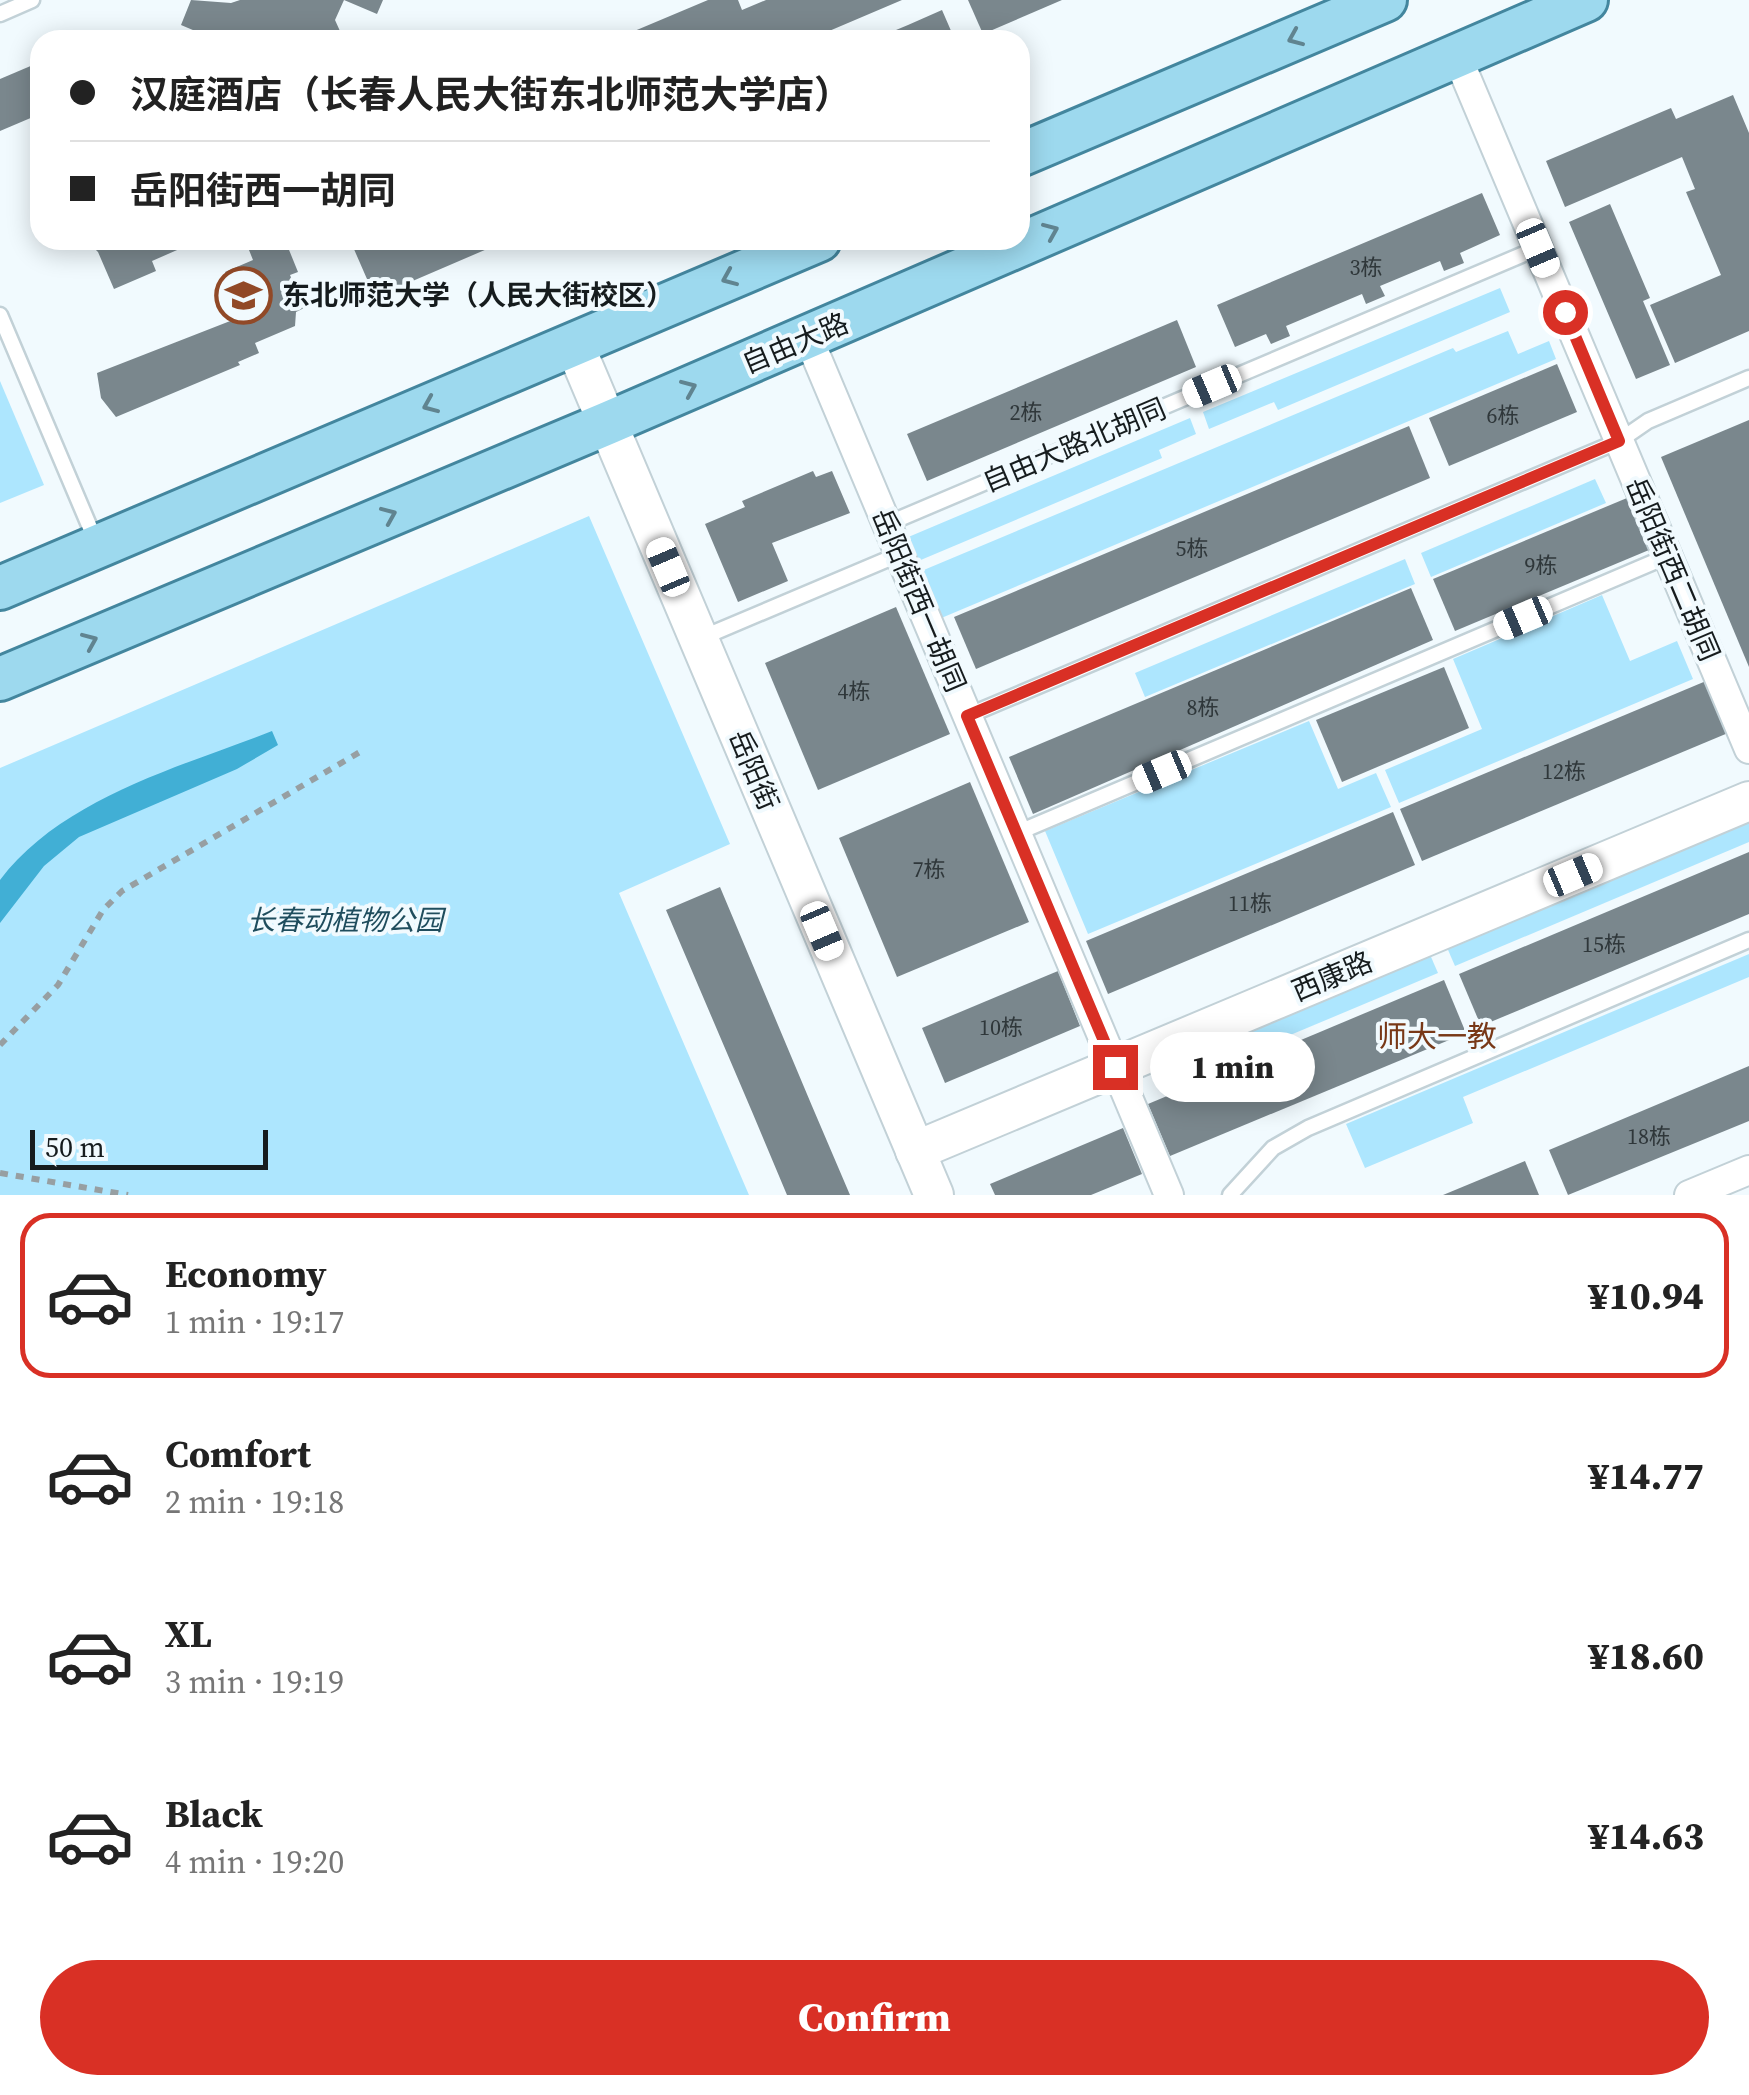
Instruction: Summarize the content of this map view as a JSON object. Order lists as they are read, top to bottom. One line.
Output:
{"streets":{"main road":["自由大路"],"street":["岳阳街西二胡同","岳阳街西一胡同","岳阳街","西康路"],"lane":["自由大路北胡同"]},"crossings":[["自由大路","岳阳街西二胡同"],["自由大路","岳阳街西一胡同"],["自由大路","岳阳街"],["自由大路北胡同","岳阳街西二胡同"],["自由大路北胡同","岳阳街西一胡同"],["岳阳街西一胡同","西康路"],["岳阳街","西康路"]],"districts":["师大一教"],"parks":["长春动植物公园"],"places":{"school or university":["东北师范大学（人民大街校区）"]},"house_numbers":["3栋","2栋","6栋","5栋","9栋","4栋","8栋","12栋","7栋","11栋","15栋","10栋","18栋"],"scale_bar":"50 m","page":{"banner":["汉庭酒店（长春人民大街东北师范大学店）","岳阳街西一胡同"],"bubble":"1 min","scale":"50 m","list":[{"name":"Economy","note":"1 min · 19:17","value":"¥10.94"},{"name":"Comfort","note":"2 min · 19:18","value":"¥14.77"},{"name":"XL","note":"3 min · 19:19","value":"¥18.60"},{"name":"Black","note":"4 min · 19:20","value":"¥14.63"}],"buttons":"Confirm"}}
